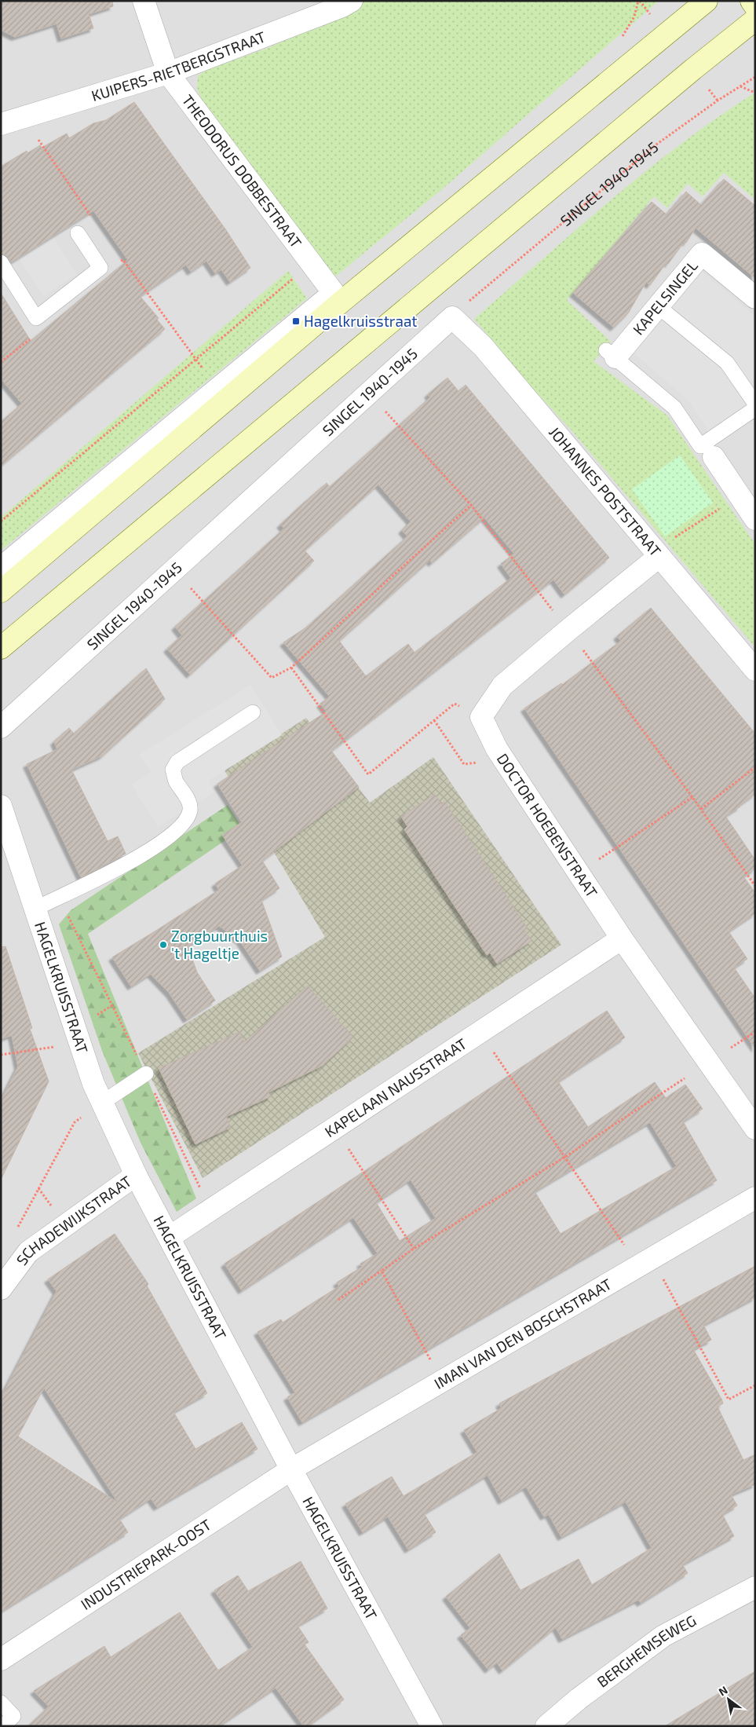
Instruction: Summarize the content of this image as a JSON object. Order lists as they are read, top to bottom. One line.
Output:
{"streets":{"street":["KUIPERS-RIETBERGSTRAAT","THEODORUS DOBBESTRAAT","SINGEL 1940-1945","KAPELSINGEL","JOHANNES POSTSTRAAT","DOCTOR HOEBENSTRAAT","HAGELKRUISSTRAAT","KAPELAAN NAUSSTRAAT","SCHADEWIJKSTRAAT","IMAN VAN DEN BOSCHSTRAAT","INDUSTRIEPARK-OOST","BERGHEMSEWEG"]},"crossings":[["KUIPERS-RIETBERGSTRAAT","THEODORUS DOBBESTRAAT"],["SINGEL 1940-1945","JOHANNES POSTSTRAAT"],["DOCTOR HOEBENSTRAAT","KAPELAAN NAUSSTRAAT"],["HAGELKRUISSTRAAT","KAPELAAN NAUSSTRAAT"],["HAGELKRUISSTRAAT","SCHADEWIJKSTRAAT"],["HAGELKRUISSTRAAT","IMAN VAN DEN BOSCHSTRAAT"],["HAGELKRUISSTRAAT","INDUSTRIEPARK-OOST"],["IMAN VAN DEN BOSCHSTRAAT","INDUSTRIEPARK-OOST"]],"places":{"transit":["Hagelkruisstraat"],"other":["Zorgbuurthuis 't Hageltje"]},"north":"top left"}
